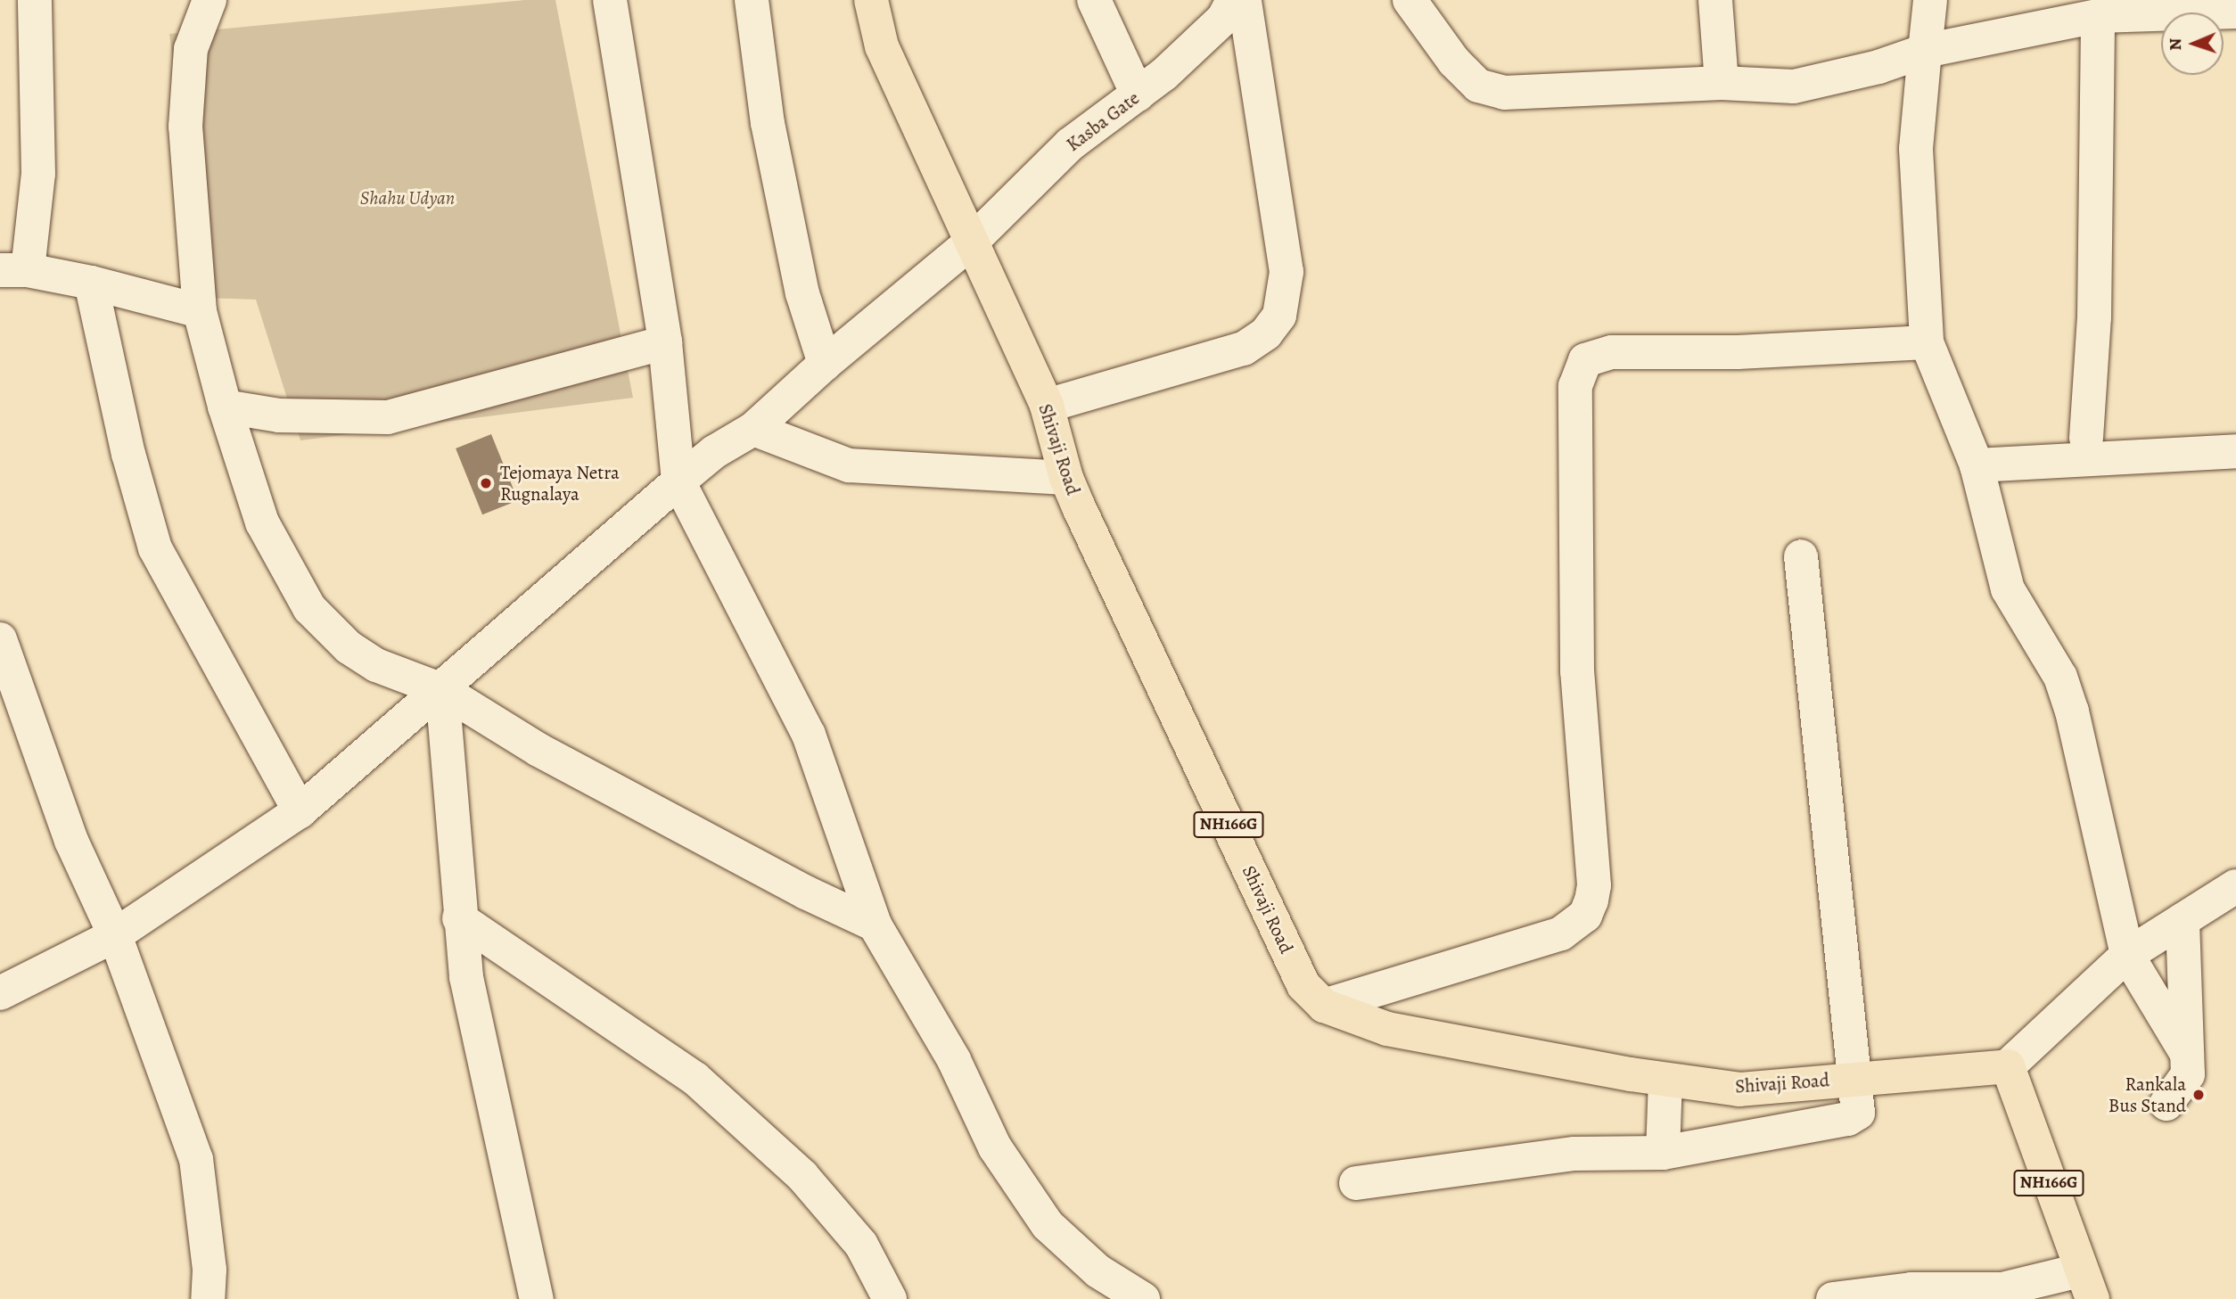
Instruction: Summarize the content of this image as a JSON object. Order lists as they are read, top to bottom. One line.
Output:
{"streets":{"highway":["Shivaji Road","NH166G"],"street":["Kasba Gate"]},"crossings":[["Kasba Gate","Shivaji Road"],["Shivaji Road","NH166G"]],"parks":["Shahu Udyan"],"places":["Tejomaya Netra Rugnalaya","Rankala Bus Stand"],"north":"left"}
